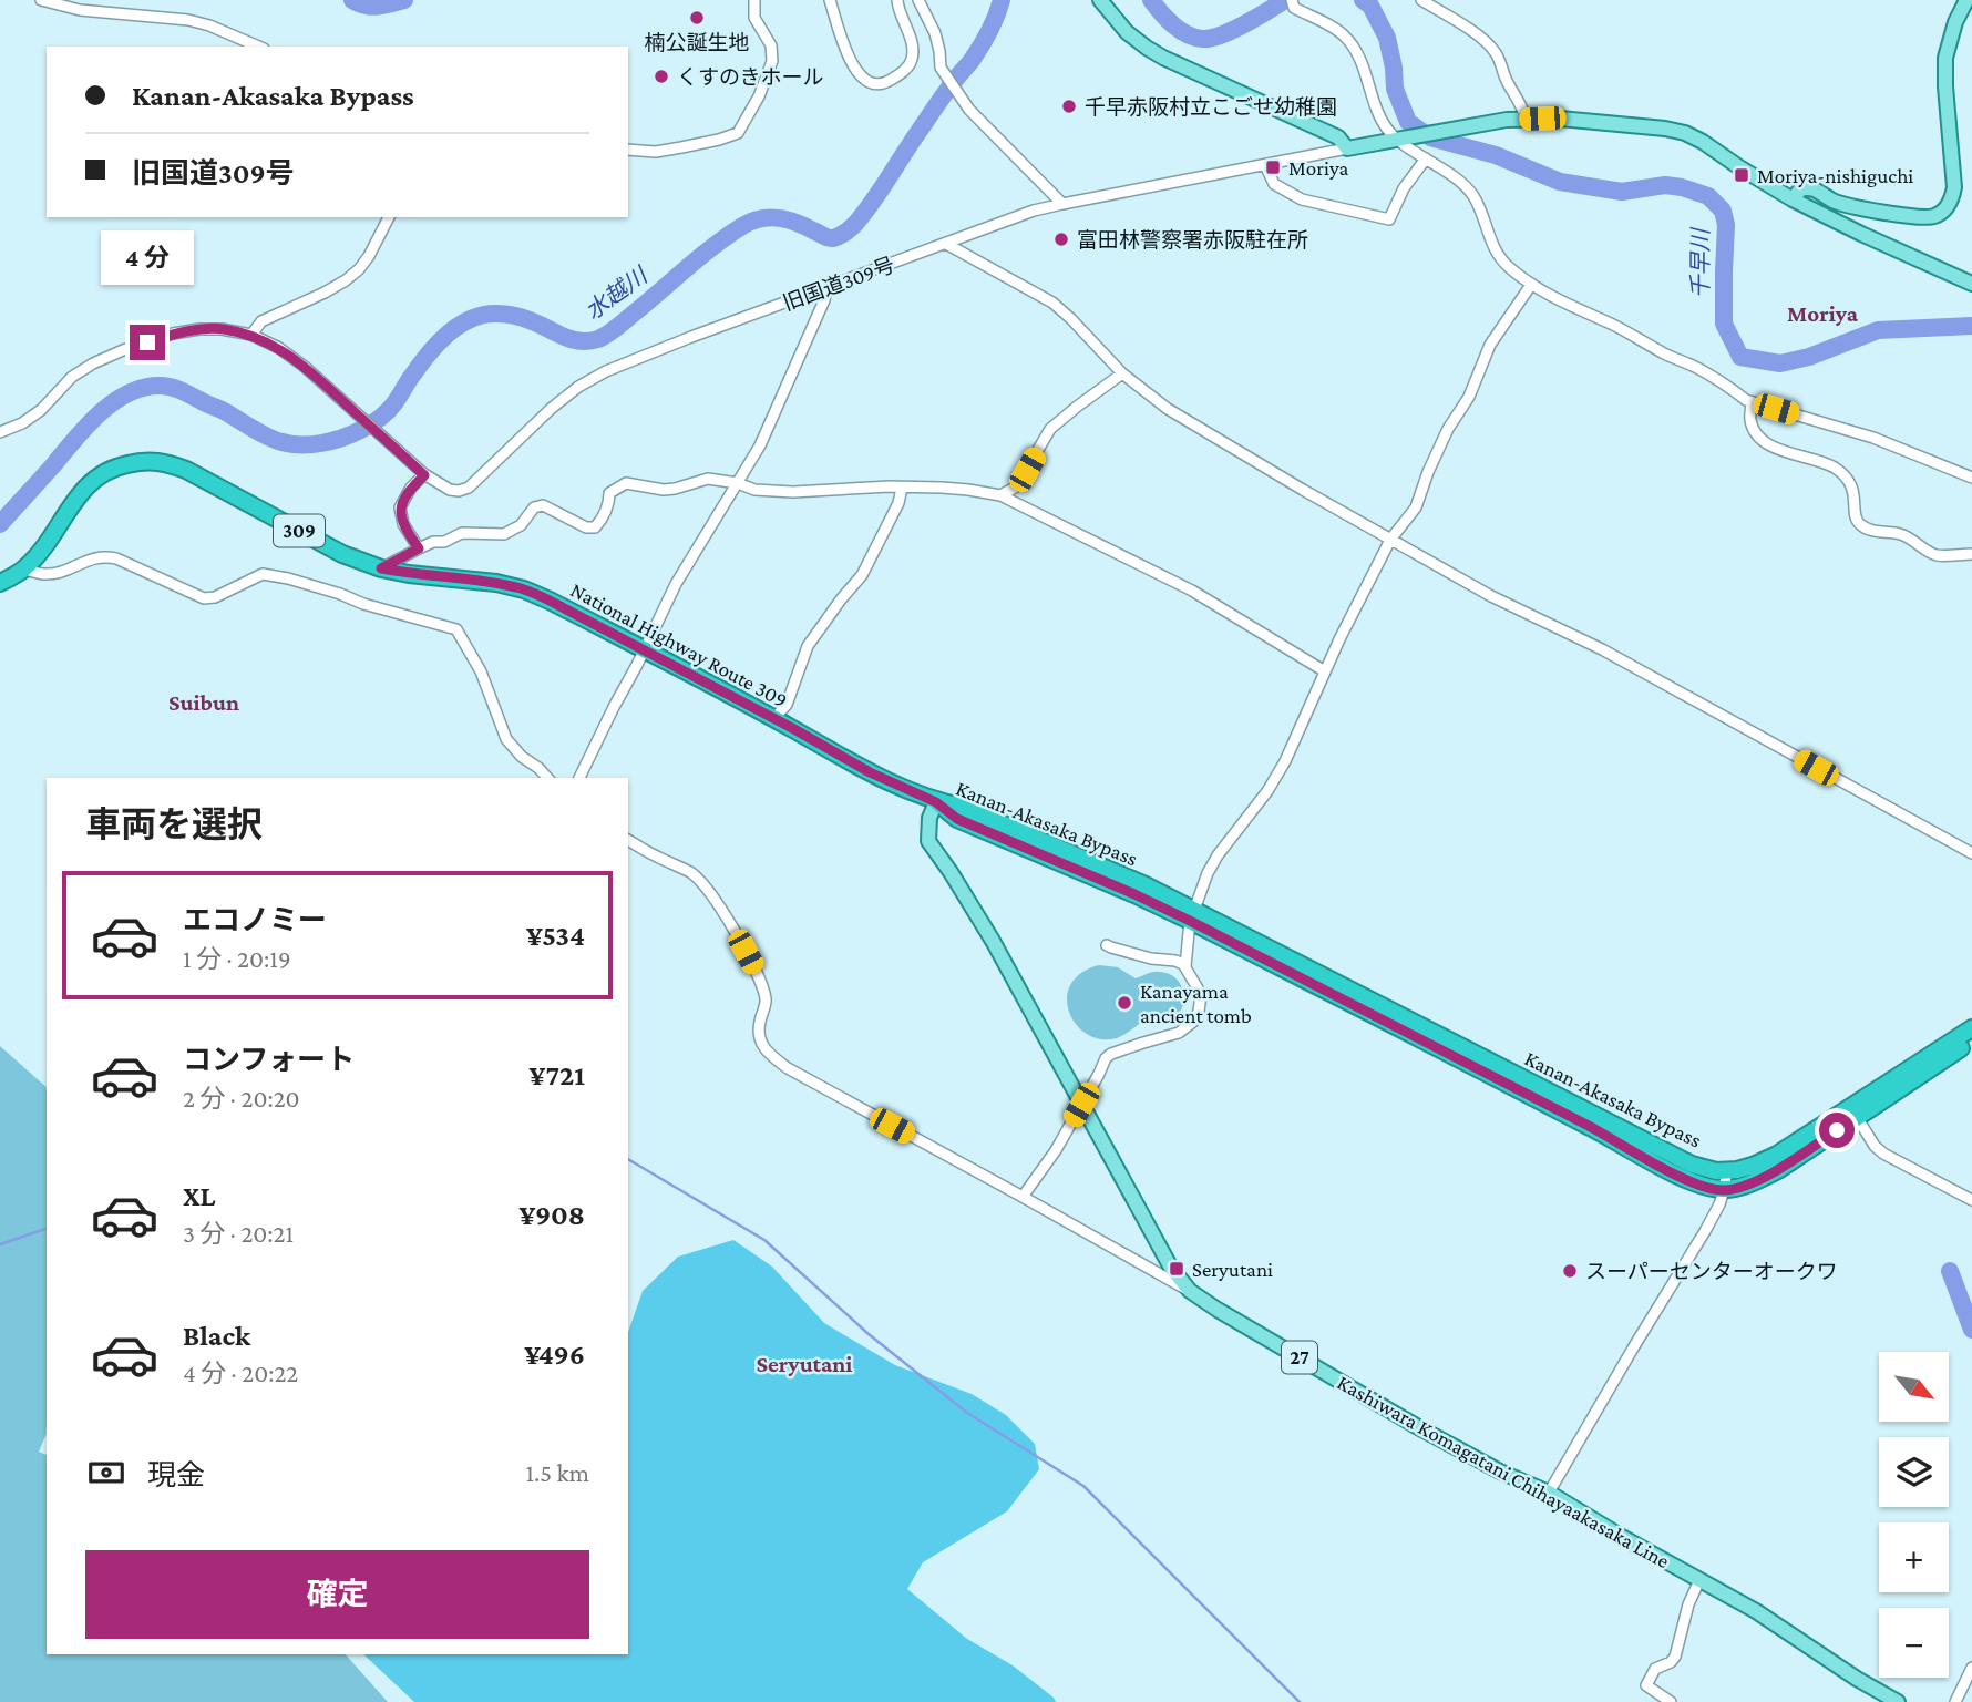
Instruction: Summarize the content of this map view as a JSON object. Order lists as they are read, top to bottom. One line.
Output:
{"streets":{"highway":["309","National Highway Route 309","Kanan-Akasaka Bypass"],"main road":["27","Kashiwara Komagatani Chihayaakasaka Line"],"street":["旧国道309号"]},"crossings":[["National Highway Route 309","Kanan-Akasaka Bypass"],["National Highway Route 309","Kashiwara Komagatani Chihayaakasaka Line"],["Kanan-Akasaka Bypass","Kashiwara Komagatani Chihayaakasaka Line"]],"districts":["Moriya","Suibun","Seryutani"],"water":["千早川","水越川"],"places":{"other":["楠公誕生地","くすのきホール","千早赤阪村立こごせ幼稚園","富田林警察署赤阪駐在所","Kanayama ancient tomb","スーパーセンターオークワ"],"transit":["Moriya","Moriya-nishiguchi","Seryutani"]},"north":"bottom right","page":{"banner":["Kanan-Akasaka Bypass","旧国道309号"],"bubble":"4 分","heading":"車両を選択","list":[{"name":"エコノミー","note":"1 分 · 20:19","value":"¥534"},{"name":"コンフォート","note":"2 分 · 20:20","value":"¥721"},{"name":"XL","note":"3 分 · 20:21","value":"¥908"},{"name":"Black","note":"4 分 · 20:22","value":"¥496"}],"map_buttons":["+","−"],"pay":["現金","1.5 km"],"buttons":"確定"}}
